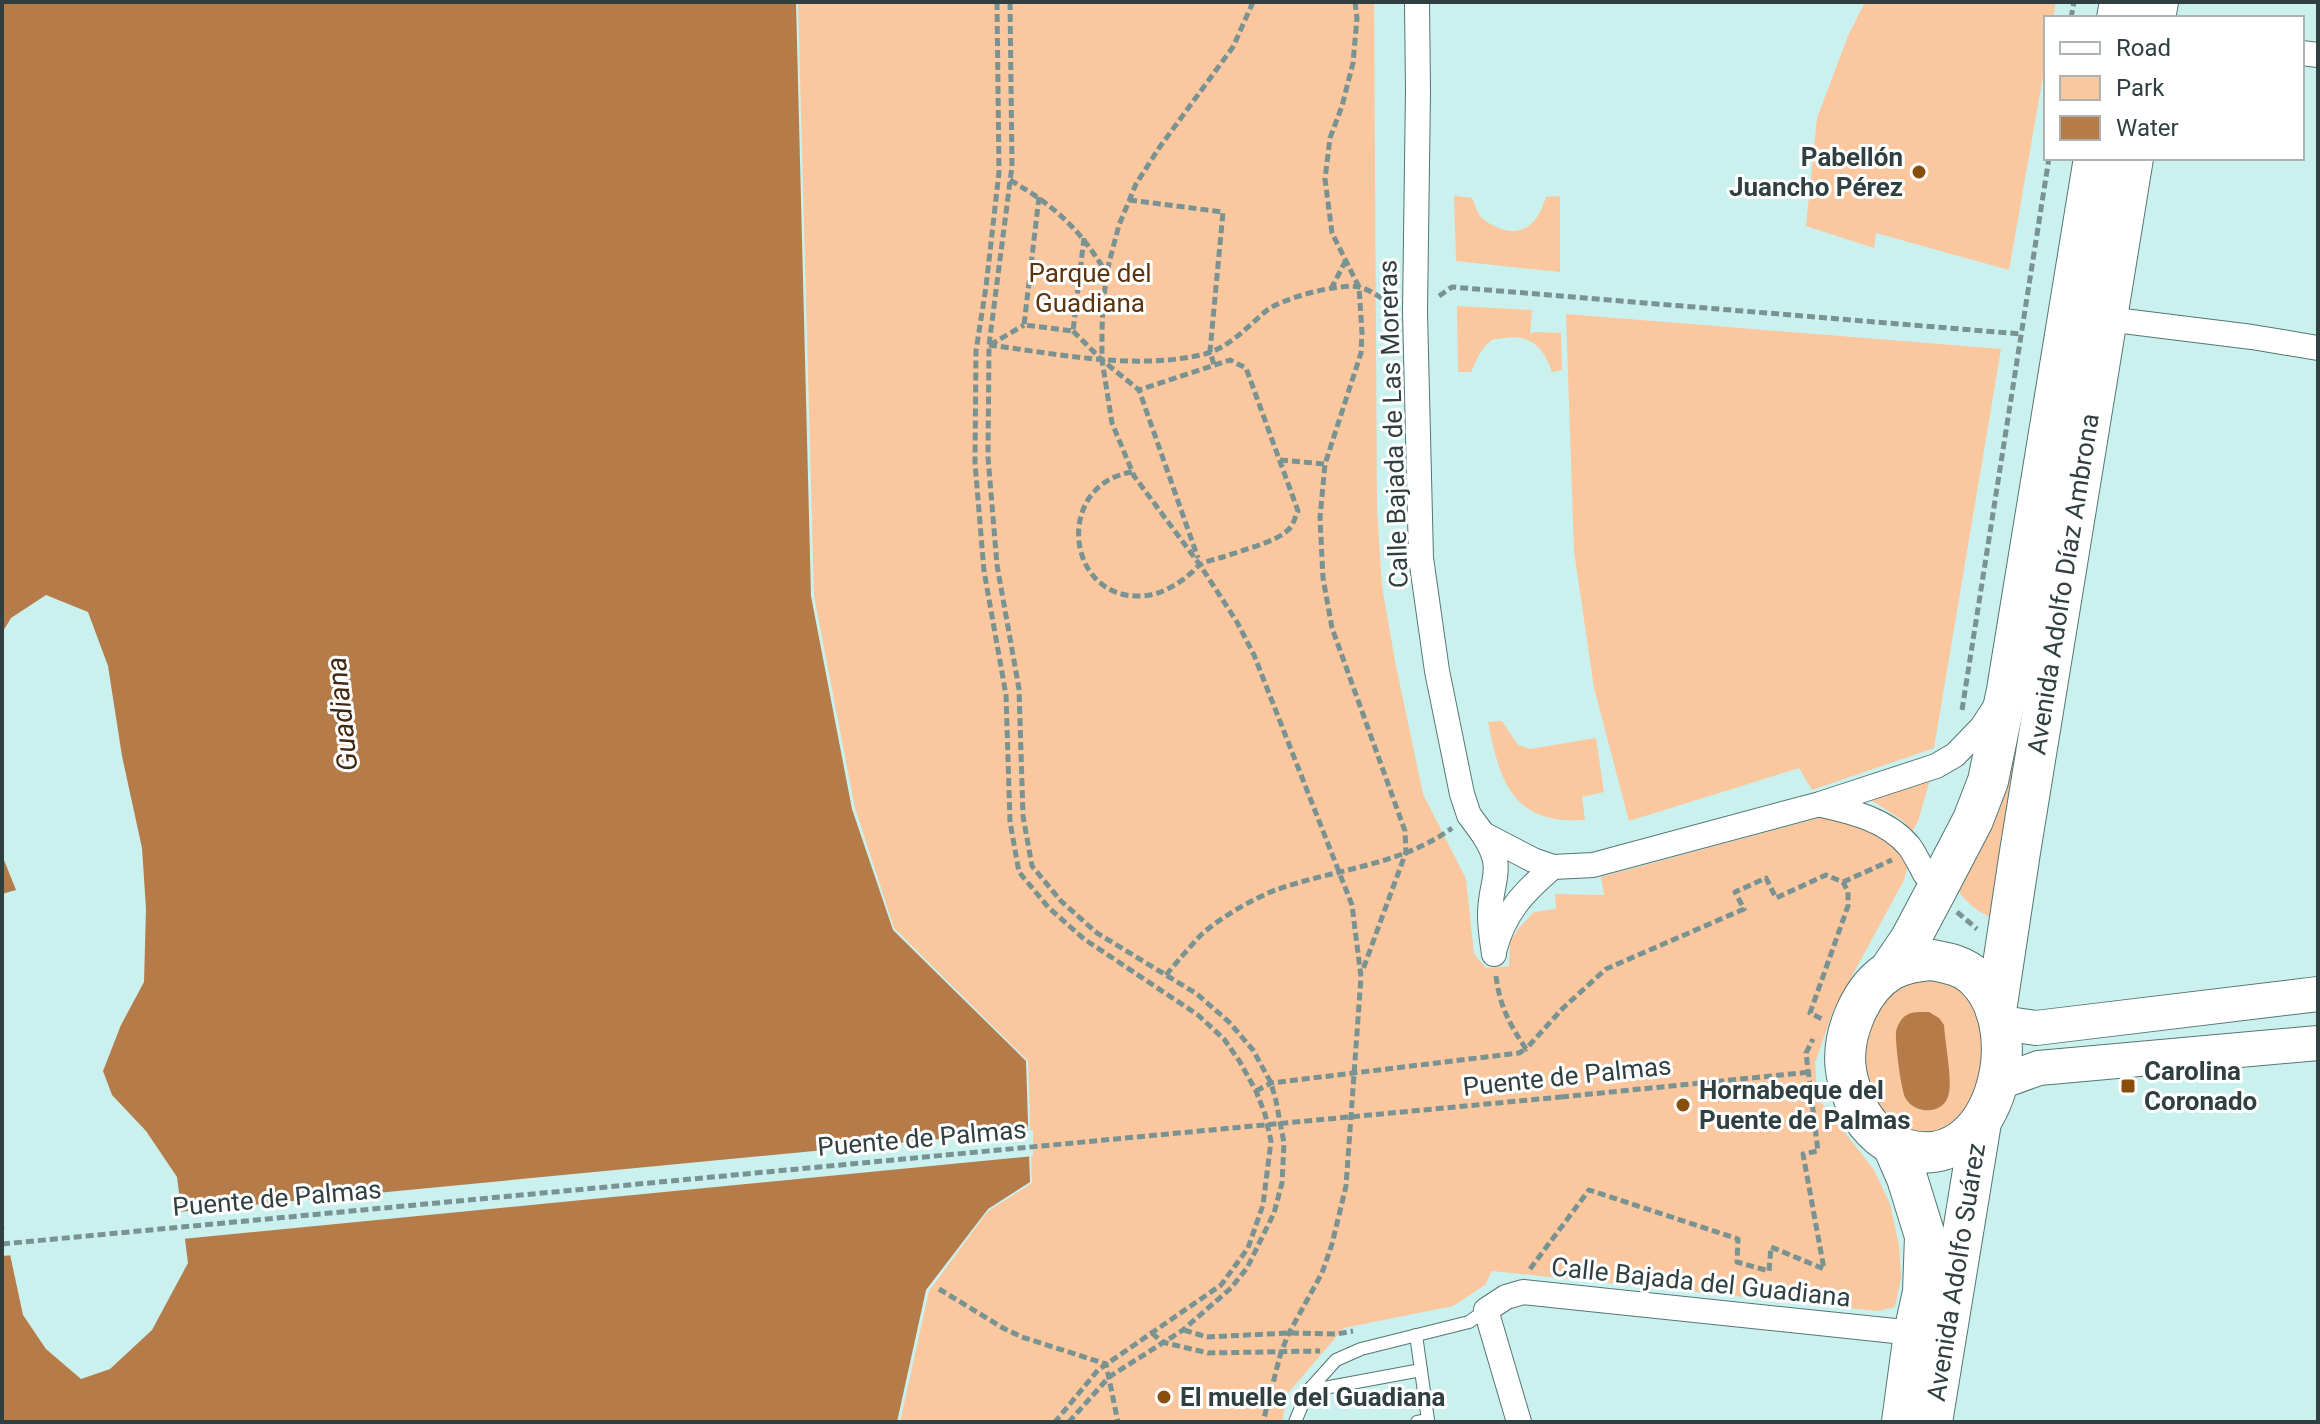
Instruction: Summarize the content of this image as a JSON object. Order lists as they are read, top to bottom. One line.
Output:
{"streets":{"highway":["Avenida Adolfo Díaz Ambrona","Avenida Adolfo Suárez"],"street":["Calle Bajada de Las Moreras","Calle Bajada del Guadiana"],"path":["Puente de Palmas"]},"crossings":[["Avenida Adolfo Díaz Ambrona","Puente de Palmas"],["Avenida Adolfo Díaz Ambrona","Avenida Adolfo Suárez"],["Puente de Palmas","Avenida Adolfo Suárez"],["Avenida Adolfo Suárez","Calle Bajada del Guadiana"]],"water":["Guadiana"],"parks":["Parque del Guadiana"],"places":{"other":["Pabellón Juancho Pérez","Hornabeque del Puente de Palmas","El muelle del Guadiana"],"transit":["Carolina Coronado"]},"legend":["Road","Park","Water"]}
